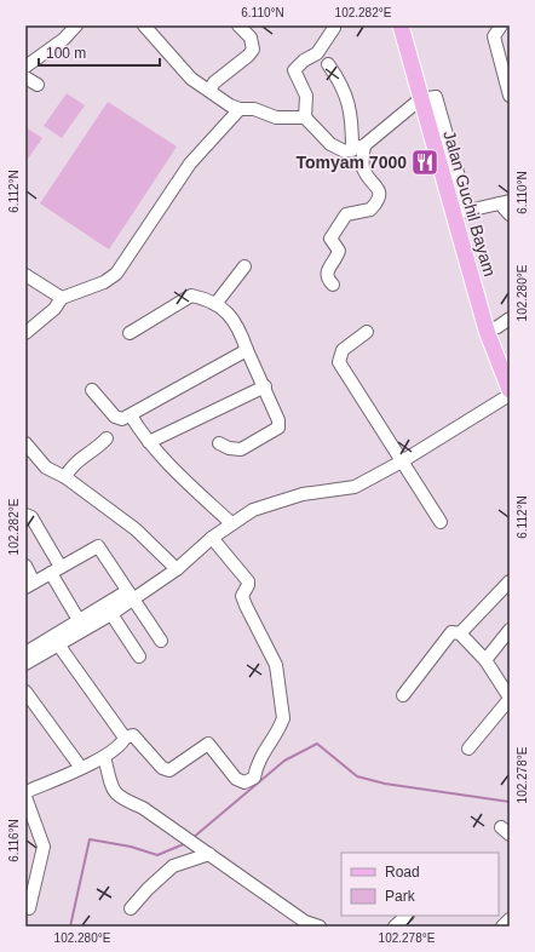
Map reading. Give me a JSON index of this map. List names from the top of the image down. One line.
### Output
{"streets":{"main road":["Jalan Guchil Bayam"]},"places":{"restaurant":["Tomyam 7000"]},"legend":["Road","Park"],"scale_bar":"100 m","coordinates":["6.110°N","102.282°E","6.112°N","102.280°E","102.278°E","6.116°N"]}
